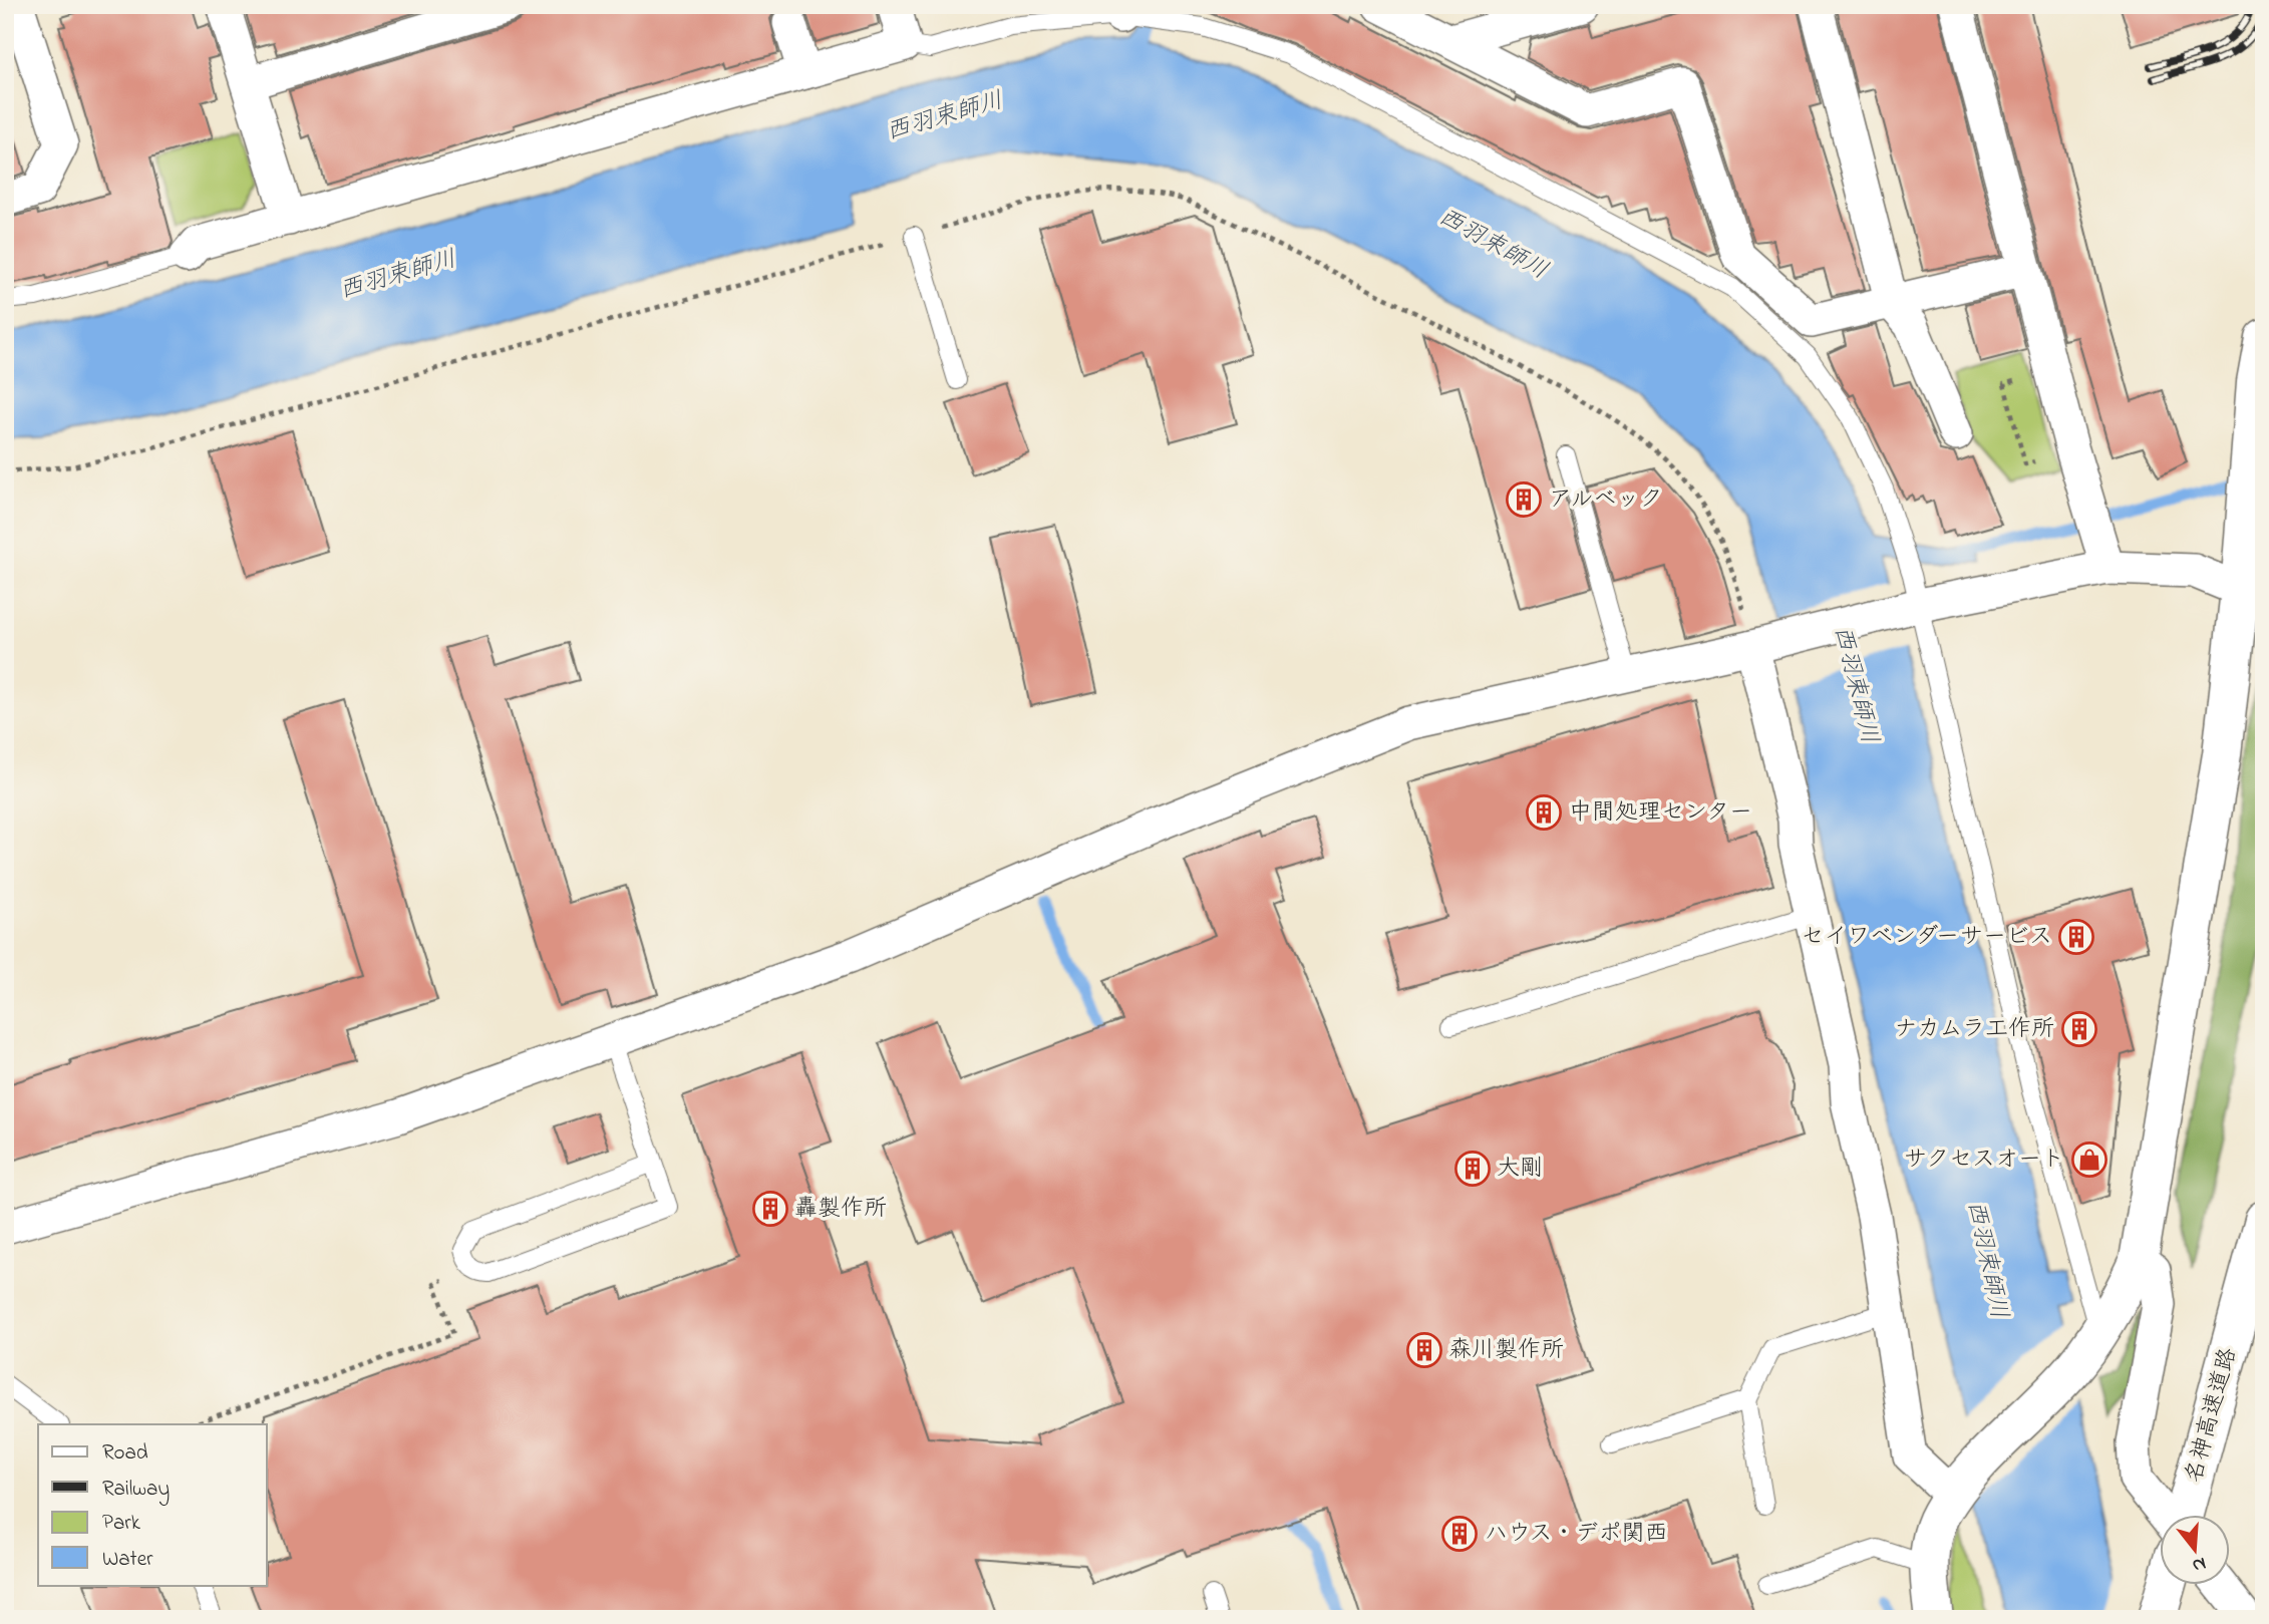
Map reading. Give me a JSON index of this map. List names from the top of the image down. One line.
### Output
{"streets":{"main road":["名神高速道路"]},"water":["西羽束師川"],"places":{"building":["アルベック","中間処理センター","セイワベンダーサービス","ナカムラ工作所","大剛","轟製作所","森川製作所","ハウス・デポ関西"],"shop":["サクセスオート"]},"legend":["Road","Railway","Park","Water"],"north":"bottom"}
